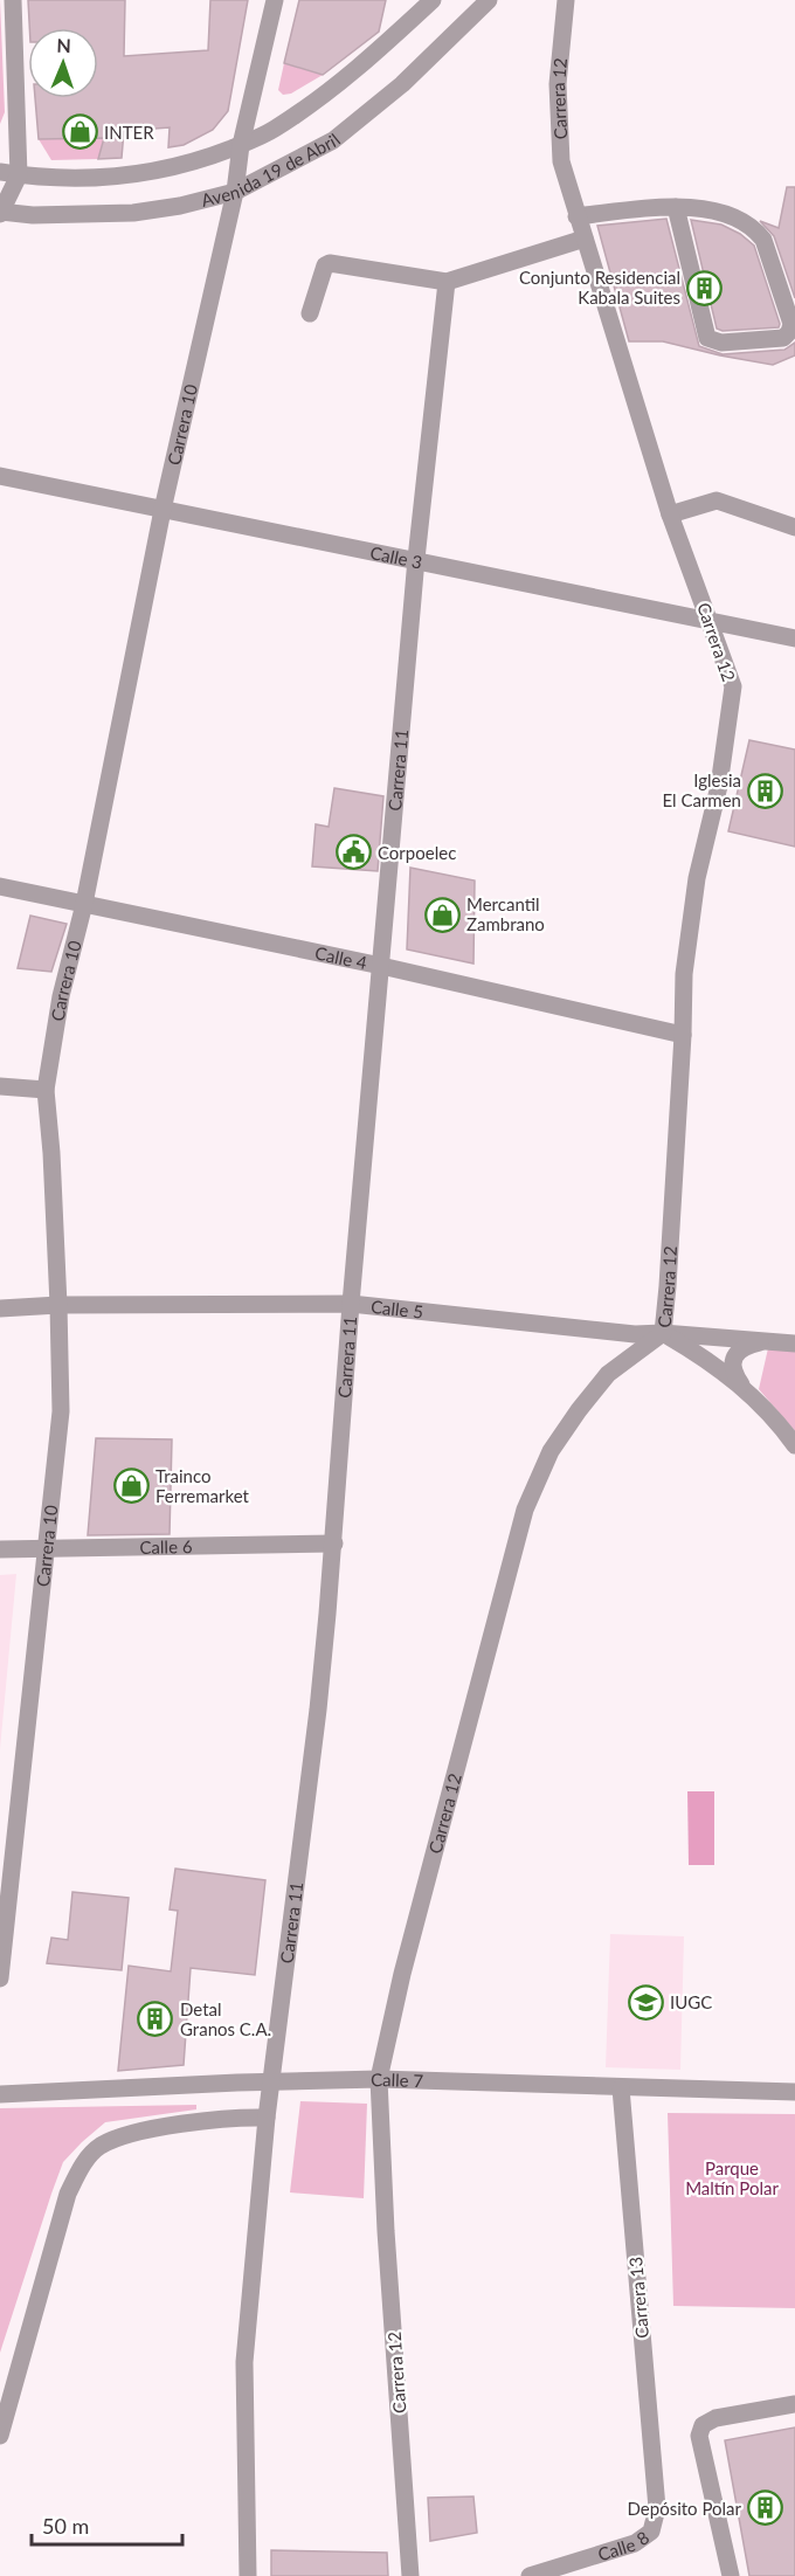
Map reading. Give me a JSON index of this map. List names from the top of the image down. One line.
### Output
{"streets":{"street":["Carrera 12","Avenida 19 de Abril","Carrera 10","Calle 3","Carrera 11","Calle 4","Calle 5","Calle 6","Calle 7","Carrera 13","Calle 8"]},"crossings":[["Carrera 12","Calle 3"],["Carrera 12","Calle 4"],["Carrera 12","Calle 5"],["Carrera 12","Calle 7"],["Avenida 19 de Abril","Carrera 10"],["Carrera 10","Calle 3"],["Carrera 10","Calle 4"],["Carrera 10","Calle 5"],["Carrera 10","Calle 6"],["Calle 3","Carrera 11"],["Carrera 11","Calle 4"],["Carrera 11","Calle 5"],["Carrera 11","Calle 6"],["Carrera 11","Calle 7"],["Calle 7","Carrera 13"],["Carrera 13","Calle 8"]],"parks":["Parque Maltín Polar"],"places":{"shop":["INTER","Mercantil Zambrano","Trainco Ferremarket"],"building":["Conjunto Residencial Kabala Suites","Iglesia El Carmen","Detal Granos C.A.","Depósito Polar"],"public building":["Corpoelec"],"school or university":["IUGC"]},"scale_bar":"50 m","north":"top"}
